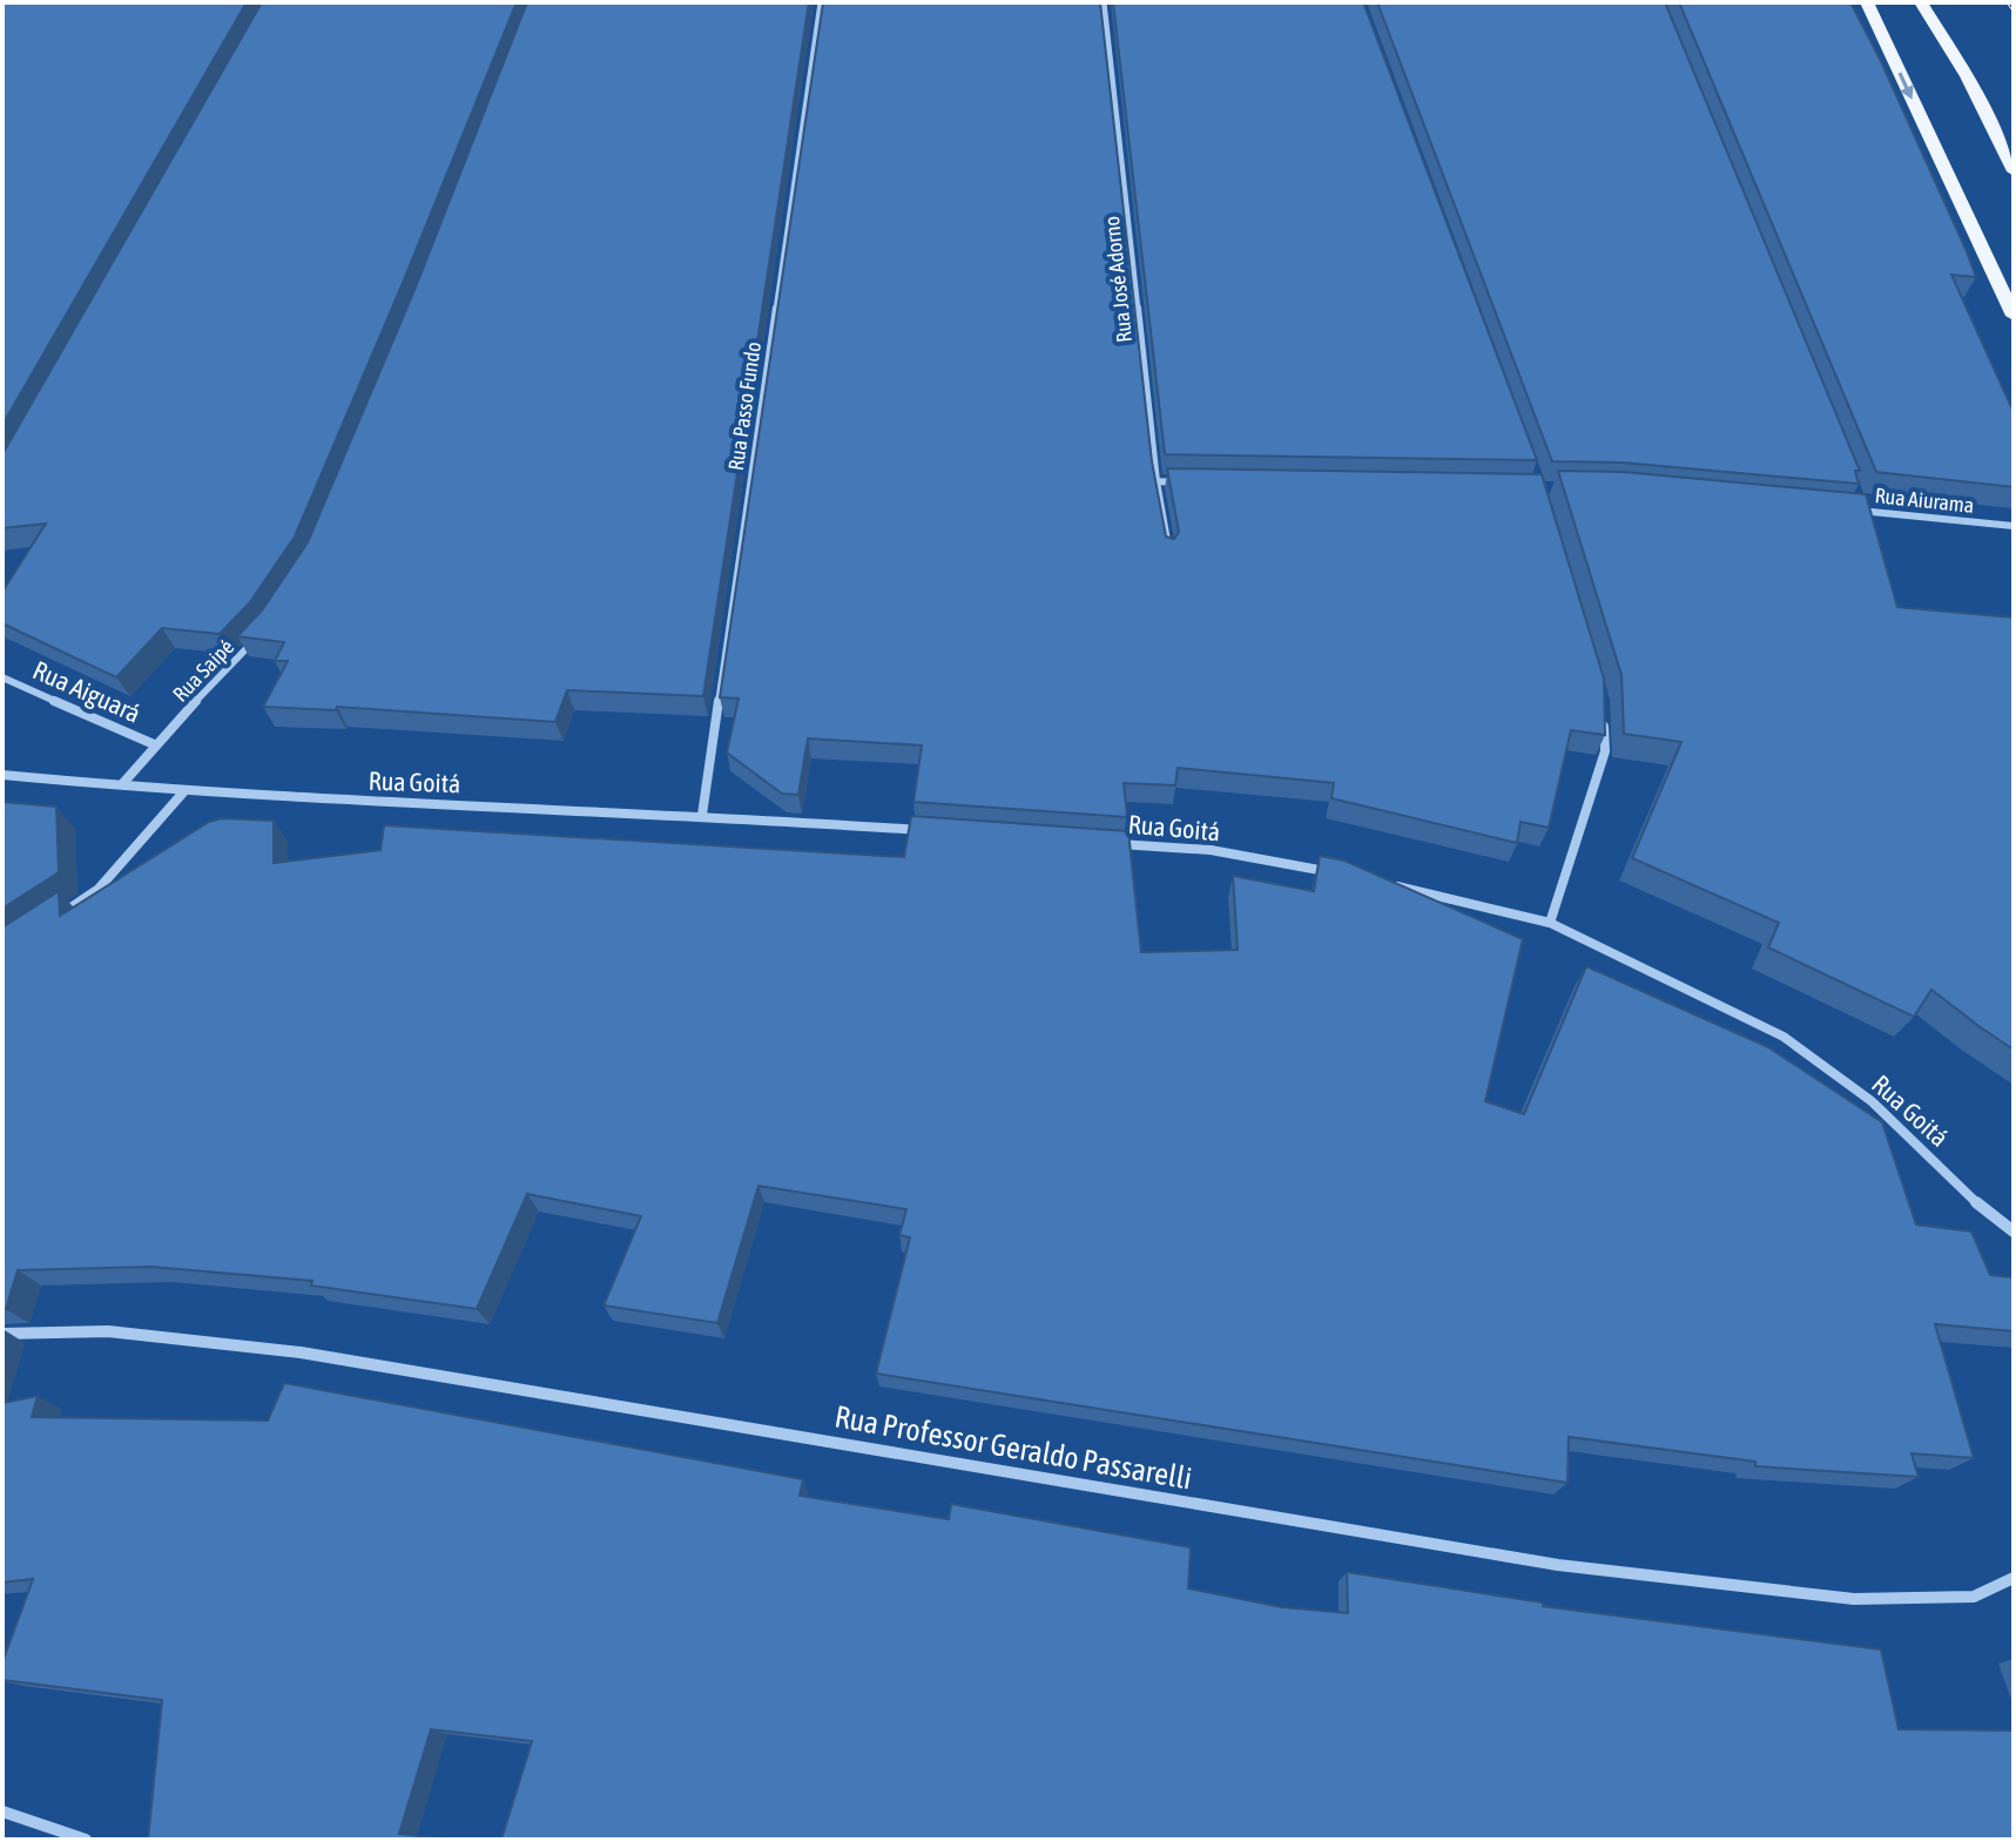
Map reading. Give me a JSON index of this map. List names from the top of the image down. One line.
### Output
{"streets":{"street":["Rua José Adorno","Rua Passo Fundo","Rua Aiurama","Rua Saipé","Rua Aiguará","Rua Goitá","Rua Professor Geraldo Passarelli"]},"crossings":[["Rua Passo Fundo","Rua Goitá"],["Rua Saipé","Rua Aiguará"],["Rua Saipé","Rua Goitá"]]}
